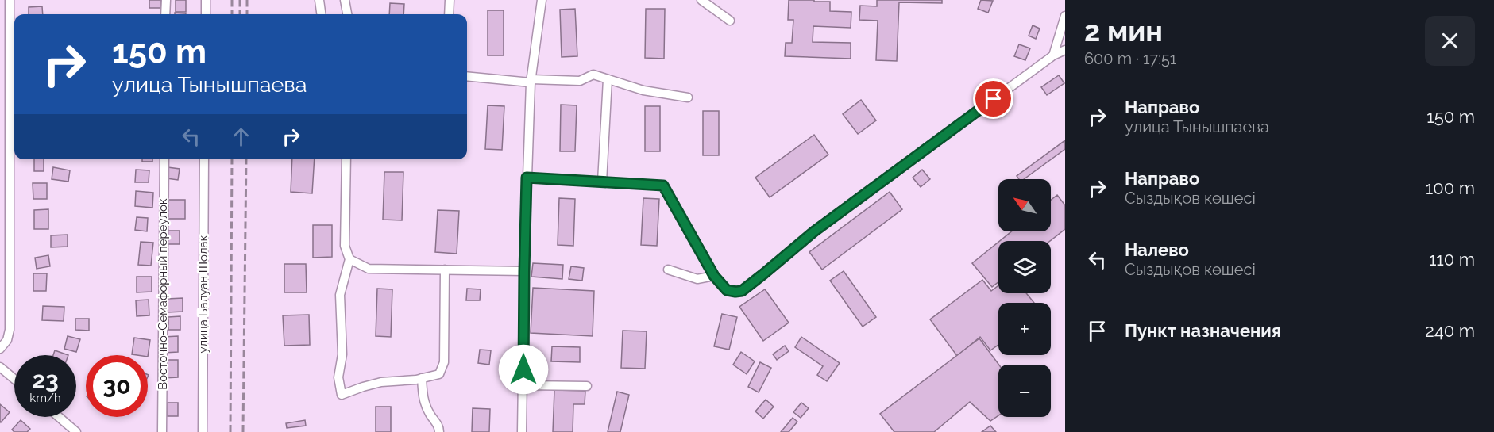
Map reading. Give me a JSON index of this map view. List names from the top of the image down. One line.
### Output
{"streets":{"street":["Восточно-Семафорный переулок","улица Балуан Шолак"]},"north":"top left","page":{"heading":["2 мин","600 m · 17:51"],"turn":["150 m","улица Тынышпаева"],"list":[{"name":"Направо","note":"улица Тынышпаева","value":"150 m"},{"name":"Направо","note":"Сыздықов көшесі","value":"100 m"},{"name":"Налево","note":"Сыздықов көшесі","value":"110 m"},{"name":"Пункт назначения","value":"240 m"}],"map_buttons":["+","−"],"speed":"23 km/h","limit":"30"}}
